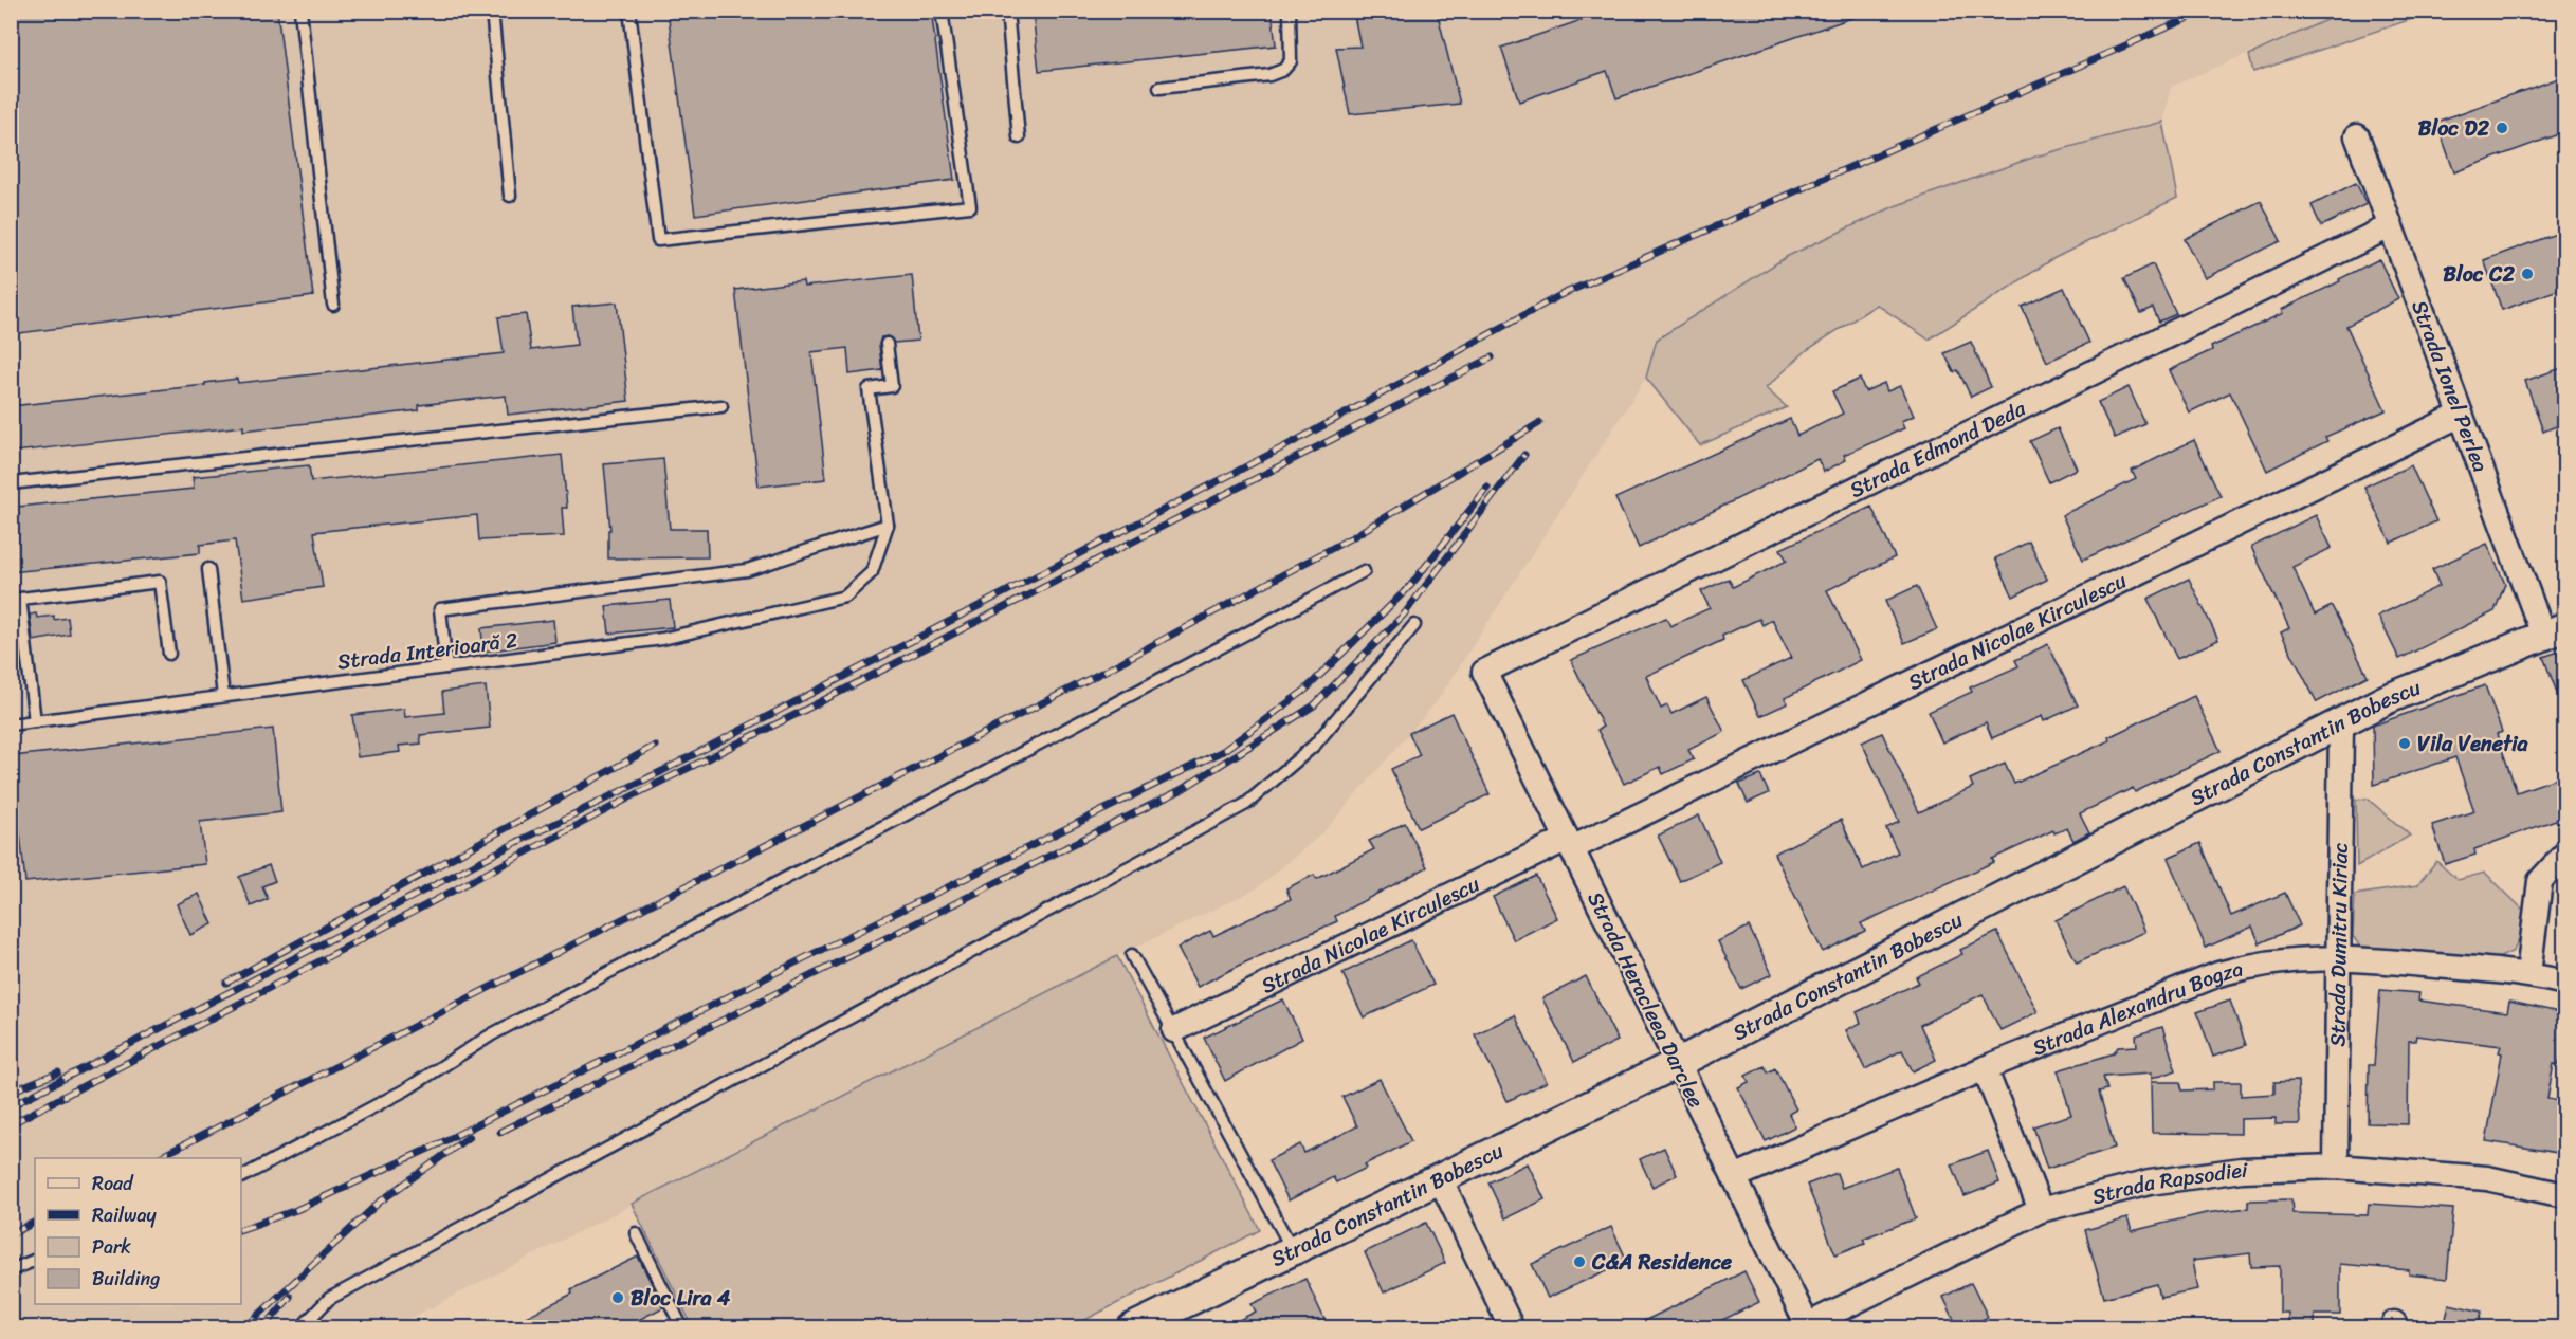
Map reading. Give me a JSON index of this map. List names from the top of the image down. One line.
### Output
{"streets":{"street":["Strada Ionel Perlea","Strada Edmond Deda","Strada Nicolae Kirculescu","Strada Constantin Bobescu","Strada Dumitru Kiriac","Strada Heracleea Darclee","Strada Alexandru Bogza","Strada Rapsodiei"],"lane":["Strada Interioară 2"]},"crossings":[["Strada Ionel Perlea","Strada Edmond Deda"],["Strada Ionel Perlea","Strada Nicolae Kirculescu"],["Strada Ionel Perlea","Strada Constantin Bobescu"],["Strada Edmond Deda","Strada Heracleea Darclee"],["Strada Nicolae Kirculescu","Strada Heracleea Darclee"],["Strada Constantin Bobescu","Strada Dumitru Kiriac"],["Strada Constantin Bobescu","Strada Heracleea Darclee"],["Strada Dumitru Kiriac","Strada Alexandru Bogza"],["Strada Dumitru Kiriac","Strada Rapsodiei"],["Strada Heracleea Darclee","Strada Alexandru Bogza"],["Strada Heracleea Darclee","Strada Rapsodiei"]],"places":["Bloc D2","Bloc C2","Vila Venetia","C&A Residence","Bloc Lira 4"],"legend":["Road","Railway","Park","Building"]}
